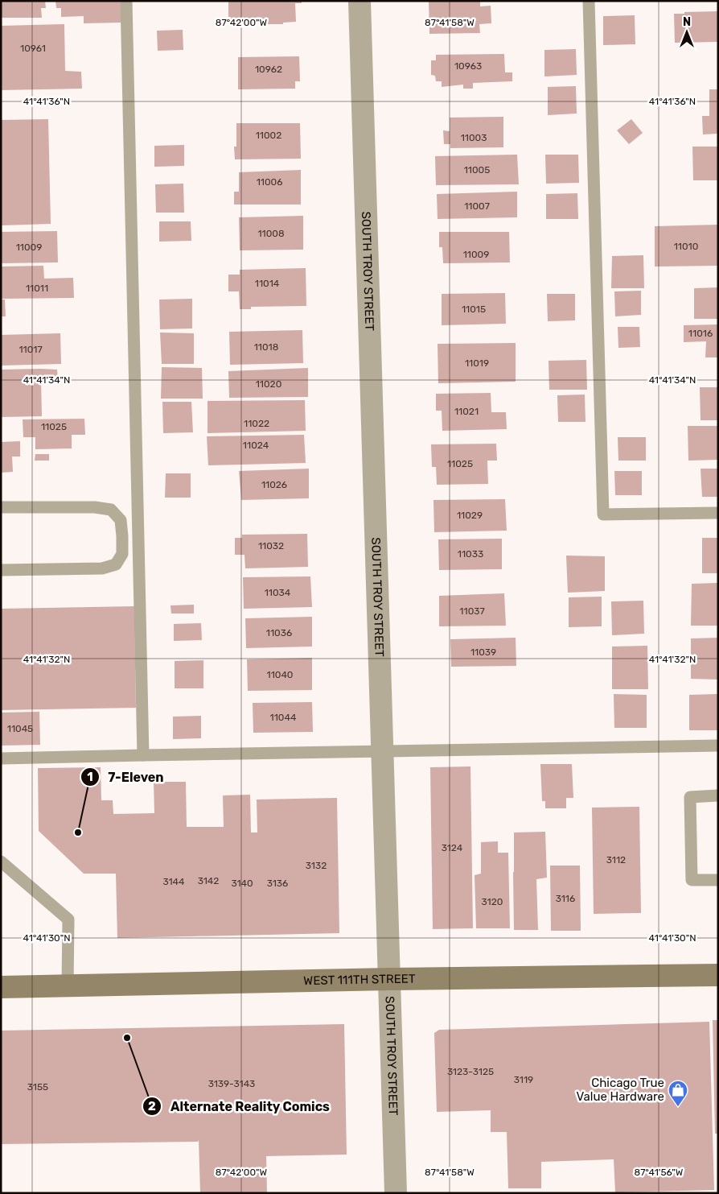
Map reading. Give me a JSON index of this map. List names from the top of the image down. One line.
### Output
{"streets":{"main road":["WEST 111TH STREET"],"street":["SOUTH TROY STREET"]},"crossings":[["SOUTH TROY STREET","WEST 111TH STREET"]],"places":{"other":["7-Eleven","Alternate Reality Comics"],"shop":["Chicago True Value Hardware"]},"house_numbers":["10961","10963","10962","11002","11003","11005","11006","11007","11008","11010","11009","11009","11014","11011","11015","11016","11018","11017","11019","11020","11021","11022","11025","11024","11025","11026","11029","11032","11033","11034","11037","11036","11039","11040","11044","11045","3124","3112","3132","3142","3144","3140","3136","3116","3120","3123-3125","3119","3139-3143","3155"],"north":"top","coordinates":["87°42'00\"W","87°41'58\"W","41°41'36\"N","41°41'34\"N","41°41'32\"N","41°41'30\"N","87°41'56\"W"]}
